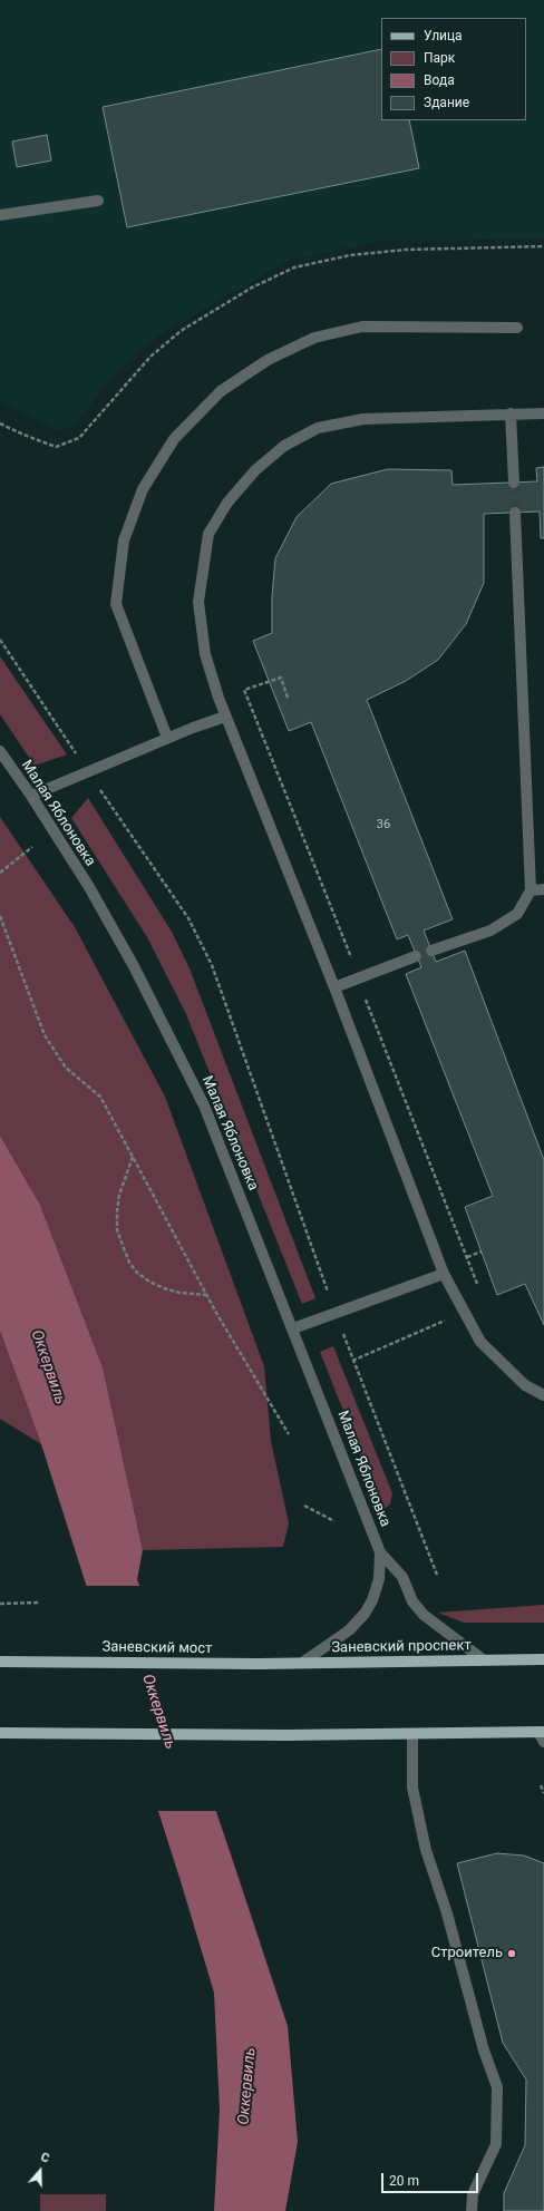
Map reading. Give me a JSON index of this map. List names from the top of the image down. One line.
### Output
{"streets":{"main road":["Заневский проспект","Заневский мост"],"street":["Малая Яблоновка"]},"crossings":[["Малая Яблоновка","Заневский проспект"],["Заневский проспект","Заневский мост"]],"water":["Оккервиль"],"places":["Строитель"],"house_numbers":["36"],"legend":["Улица","Парк","Вода","Здание"],"scale_bar":"20 m","north":"top"}
